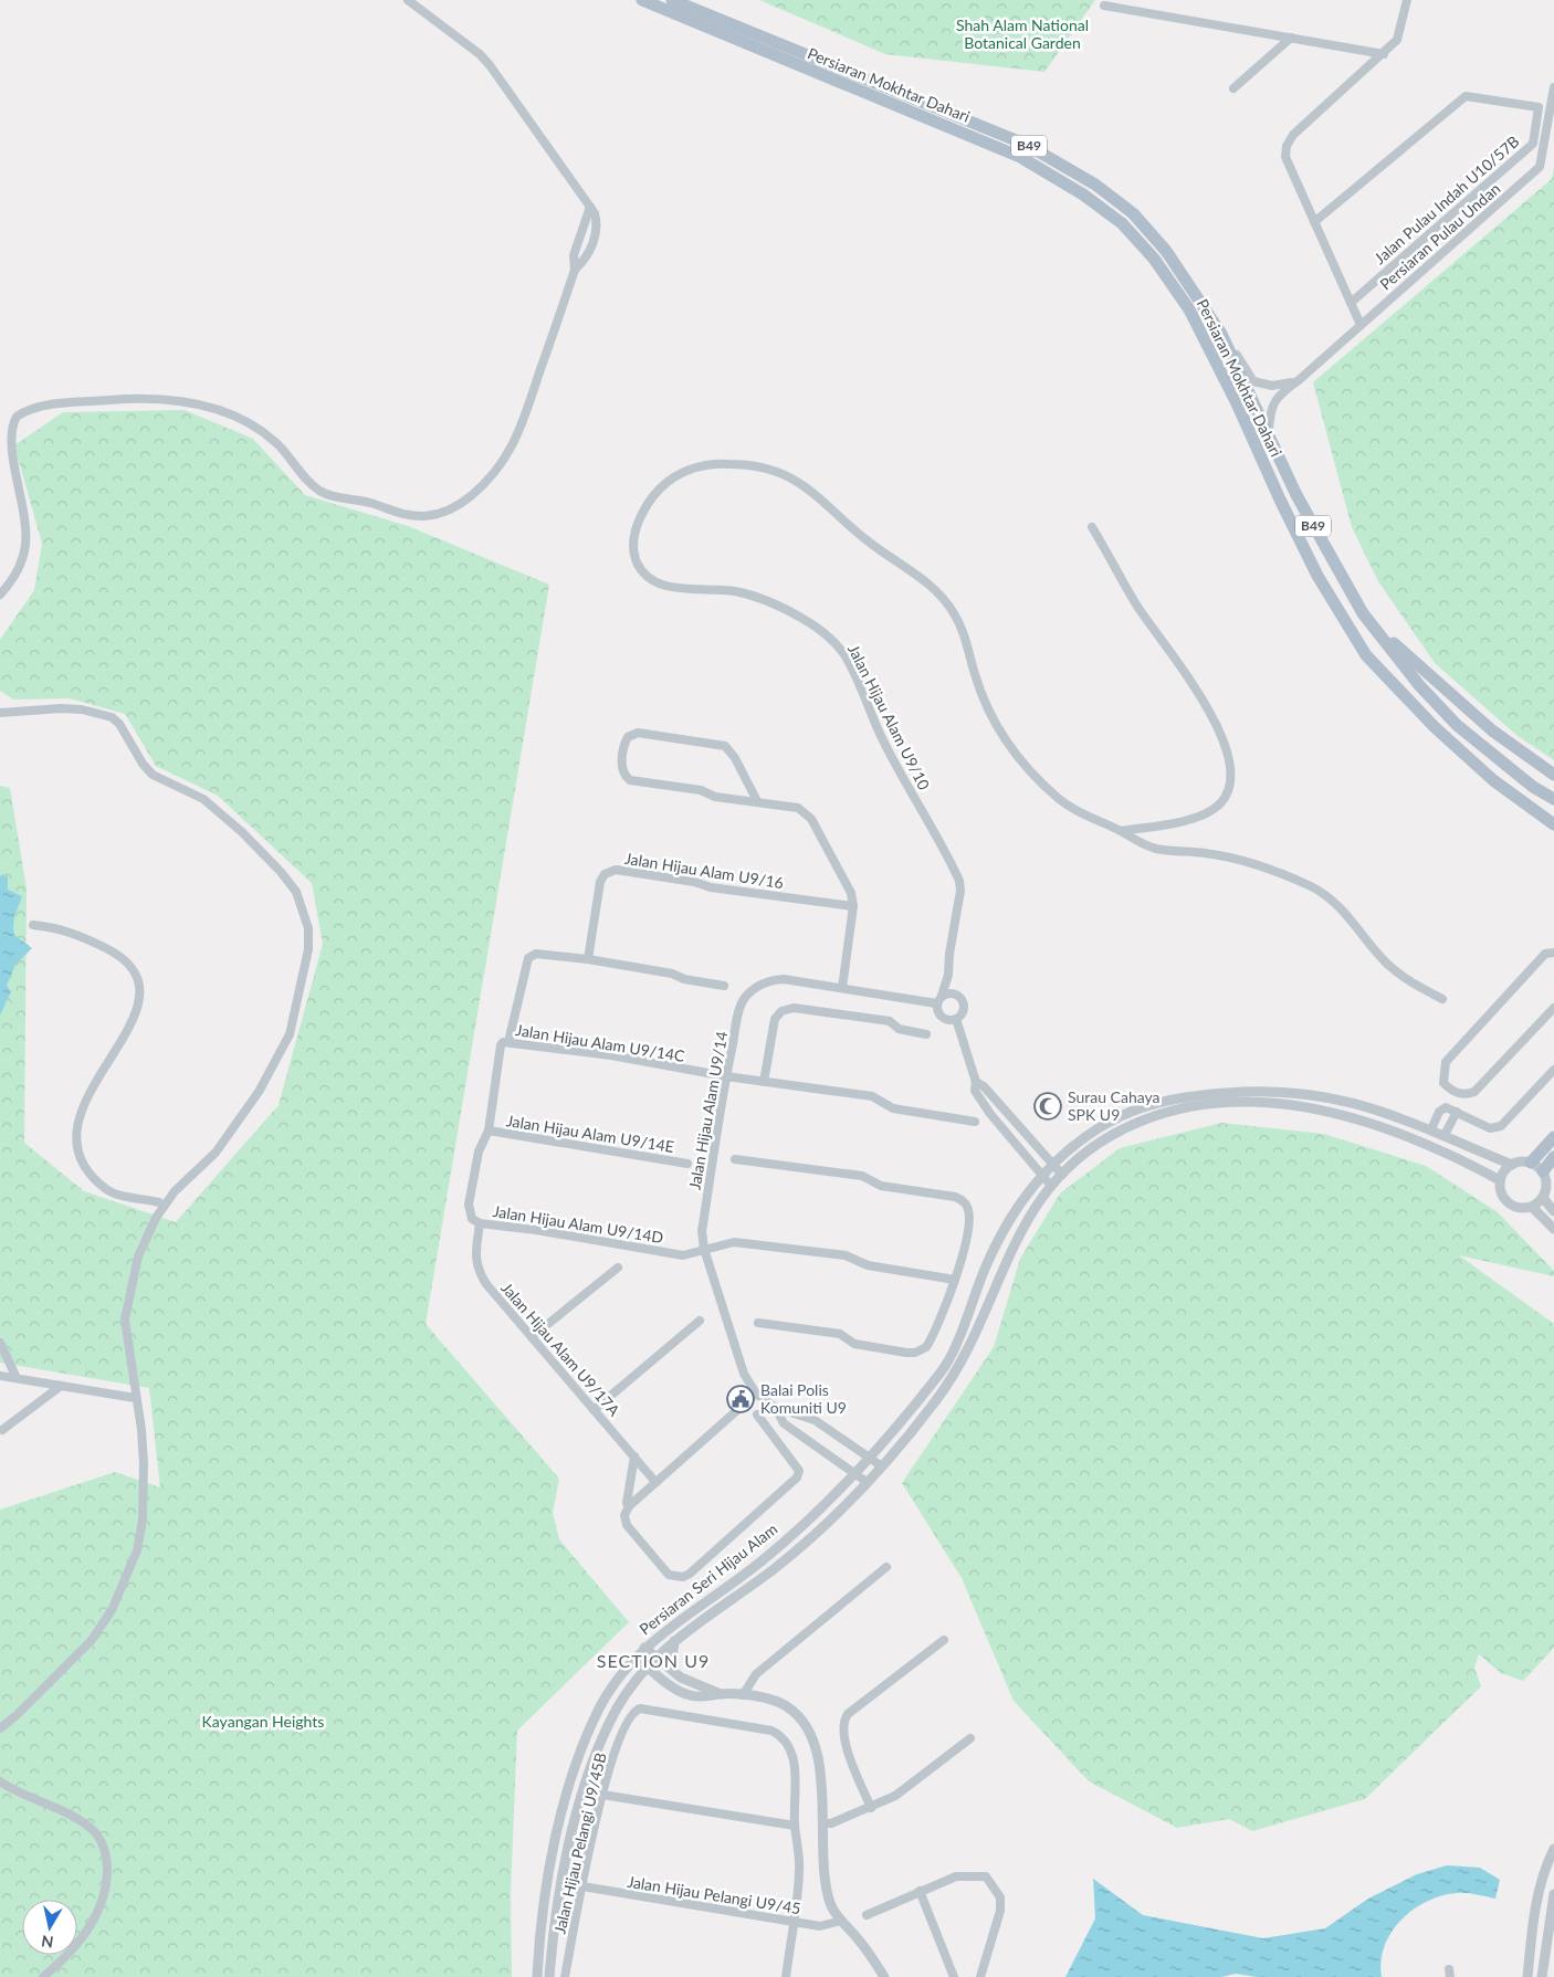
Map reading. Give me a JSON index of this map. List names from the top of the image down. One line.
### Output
{"streets":{"main road":["Persiaran Mokhtar Dahari","B49"],"street":["Jalan Pulau Indah U10/57B","Persiaran Pulau Undan","Jalan Hijau Alam U9/10","Jalan Hijau Alam U9/16","Jalan Hijau Alam U9/14C","Jalan Hijau Alam U9/14","Jalan Hijau Alam U9/14E","Jalan Hijau Alam U9/14D","Jalan Hijau Alam U9/17A","Persiaran Seri Hijau Alam","Jalan Hijau Pelangi U9/45B","Jalan Hijau Pelangi U9/45"]},"crossings":[["Persiaran Mokhtar Dahari","Persiaran Pulau Undan"],["Jalan Hijau Alam U9/10","Jalan Hijau Alam U9/14"],["Jalan Hijau Alam U9/16","Jalan Hijau Alam U9/14D"],["Jalan Hijau Alam U9/14C","Jalan Hijau Alam U9/14"],["Jalan Hijau Alam U9/14C","Jalan Hijau Alam U9/14D"],["Jalan Hijau Alam U9/14","Jalan Hijau Alam U9/14D"],["Jalan Hijau Alam U9/14E","Jalan Hijau Alam U9/14D"],["Jalan Hijau Alam U9/14D","Jalan Hijau Alam U9/17A"],["Jalan Hijau Pelangi U9/45B","Jalan Hijau Pelangi U9/45"]],"districts":["SECTION U9"],"parks":["Shah Alam National Botanical Garden","Kayangan Heights"],"places":{"mosque":["Surau Cahaya SPK U9"],"public building":["Balai Polis Komuniti U9"]},"north":"bottom"}
